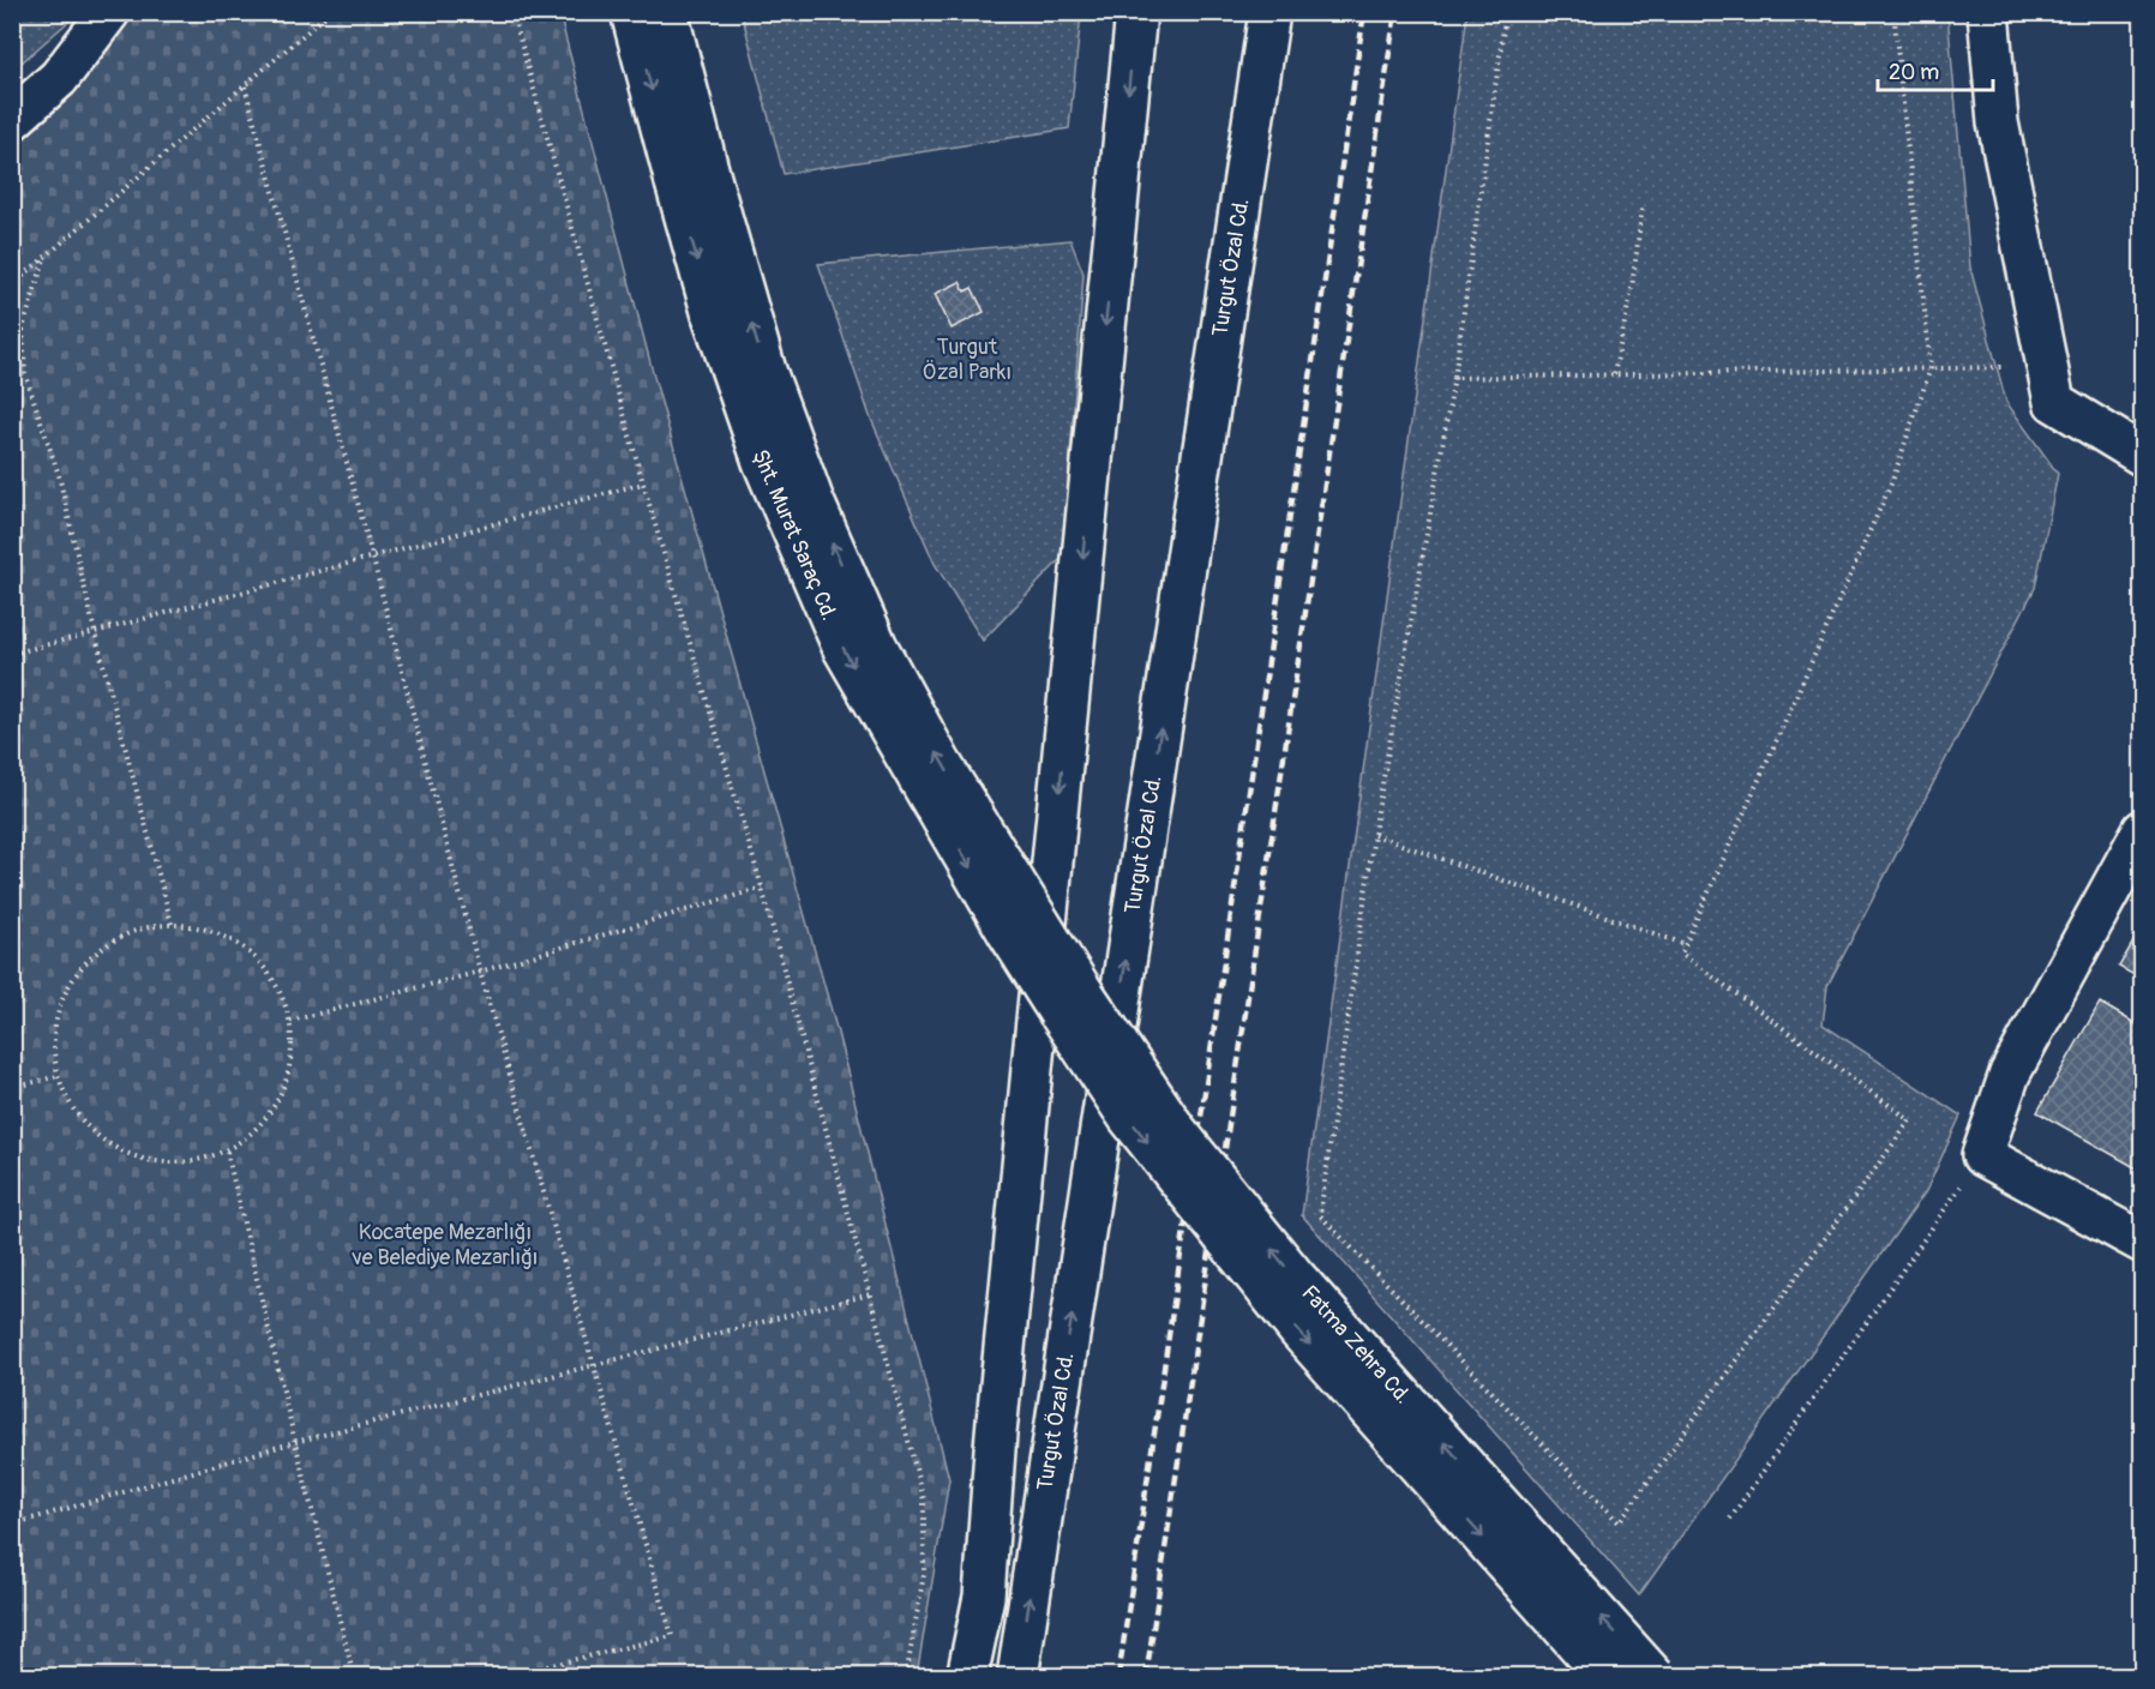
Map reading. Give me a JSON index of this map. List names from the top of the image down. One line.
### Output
{"streets":{"main road":["Turgut Özal Cd.","Şht. Murat Saraç Cd.","Fatma Zehra Cd."]},"crossings":[["Şht. Murat Saraç Cd.","Fatma Zehra Cd."]],"parks":["Turgut Özal Parkı","Kocatepe Mezarlığı ve Belediye Mezarlığı"],"scale_bar":"20 m"}
